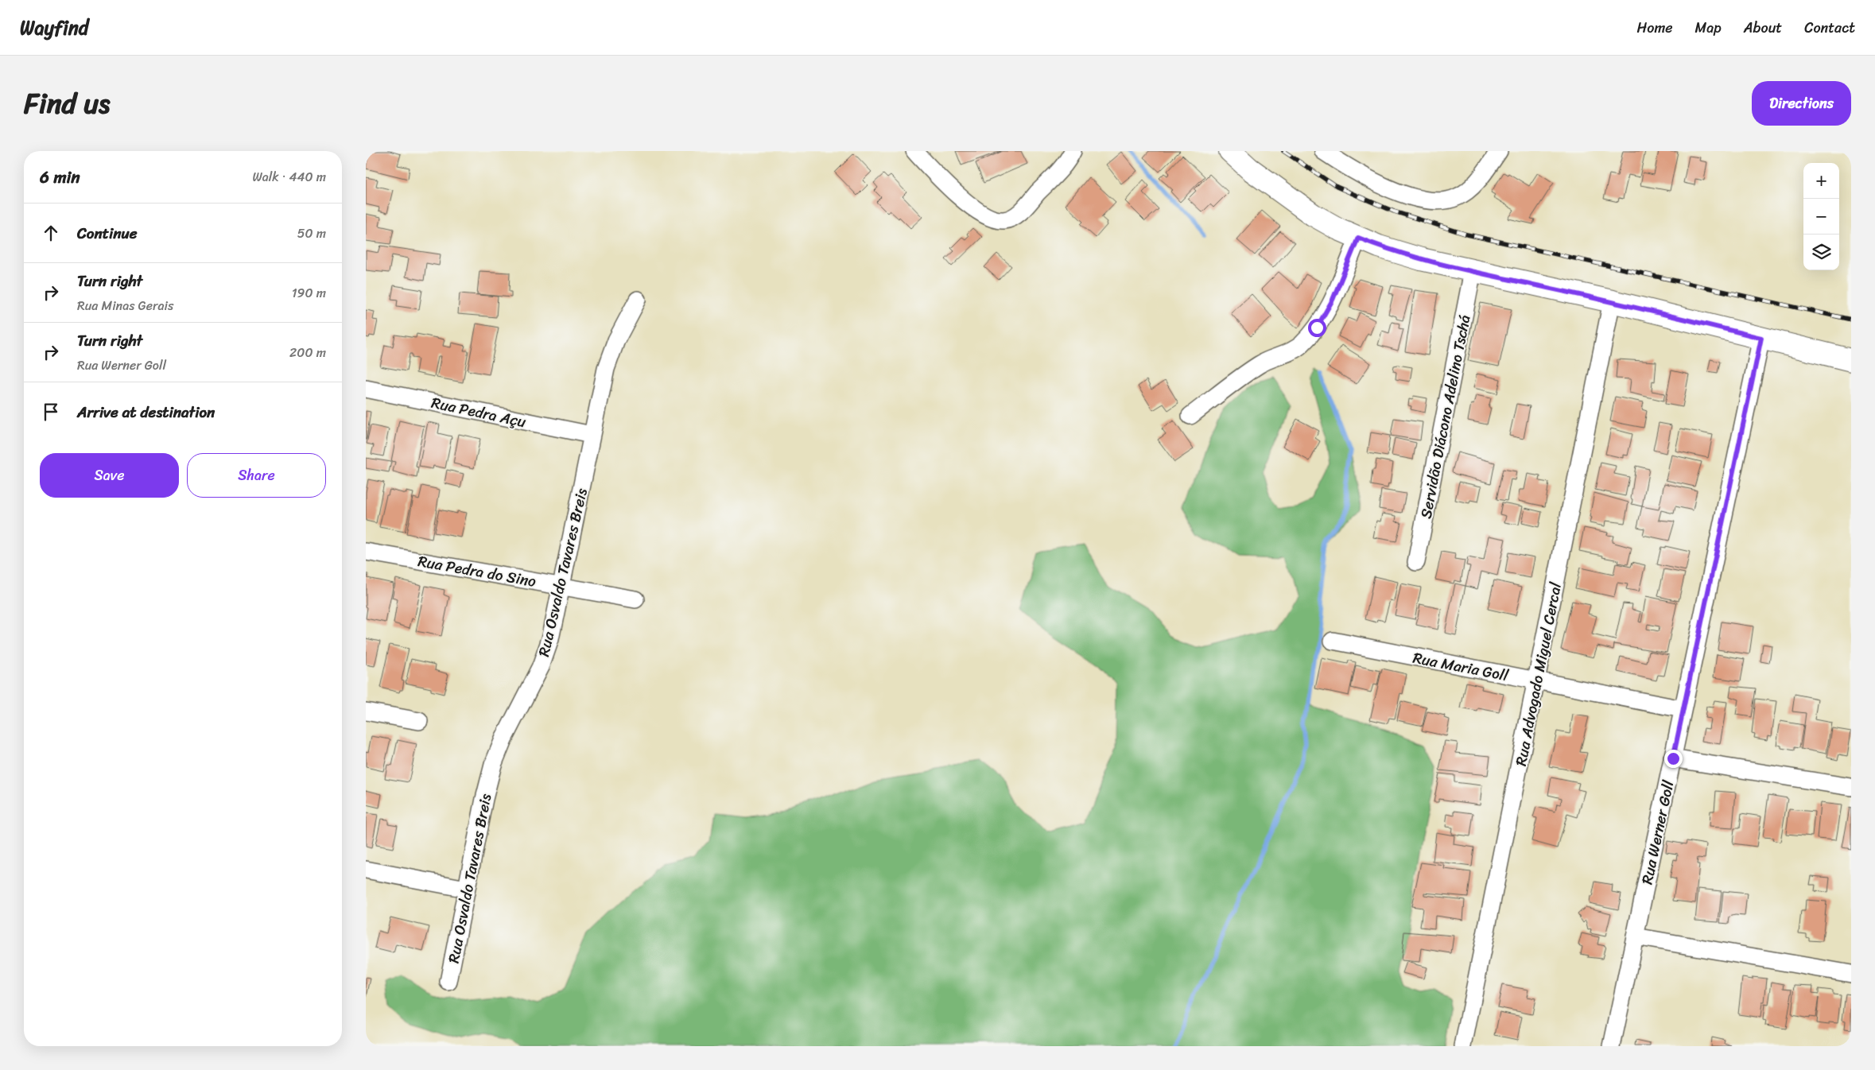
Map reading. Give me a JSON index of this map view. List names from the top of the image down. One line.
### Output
{"streets":{"street":["Rua Pedra Açu","Servidão Diácono Adelino Tschá","Rua Pedra do Sino","Rua Osvaldo Tavares Breis","Rua Maria Goll","Rua Advogado Miguel Cercal","Rua Werner Goll"]},"crossings":[["Rua Pedra Açu","Rua Osvaldo Tavares Breis"],["Rua Pedra do Sino","Rua Osvaldo Tavares Breis"],["Rua Maria Goll","Rua Advogado Miguel Cercal"],["Rua Maria Goll","Rua Werner Goll"]],"page":{"header":"Wayfind","nav":["Home","Map","About","Contact"],"title":"Find us","buttons":["Directions",["Save","Share"]],"heading":["6 min","Walk · 440 m"],"map_buttons":["+","−"],"list":[["Continue","50 m"],["Turn right","Rua Minas Gerais","190 m"],["Turn right","Rua Werner Goll","200 m"],"Arrive at destination"]}}
